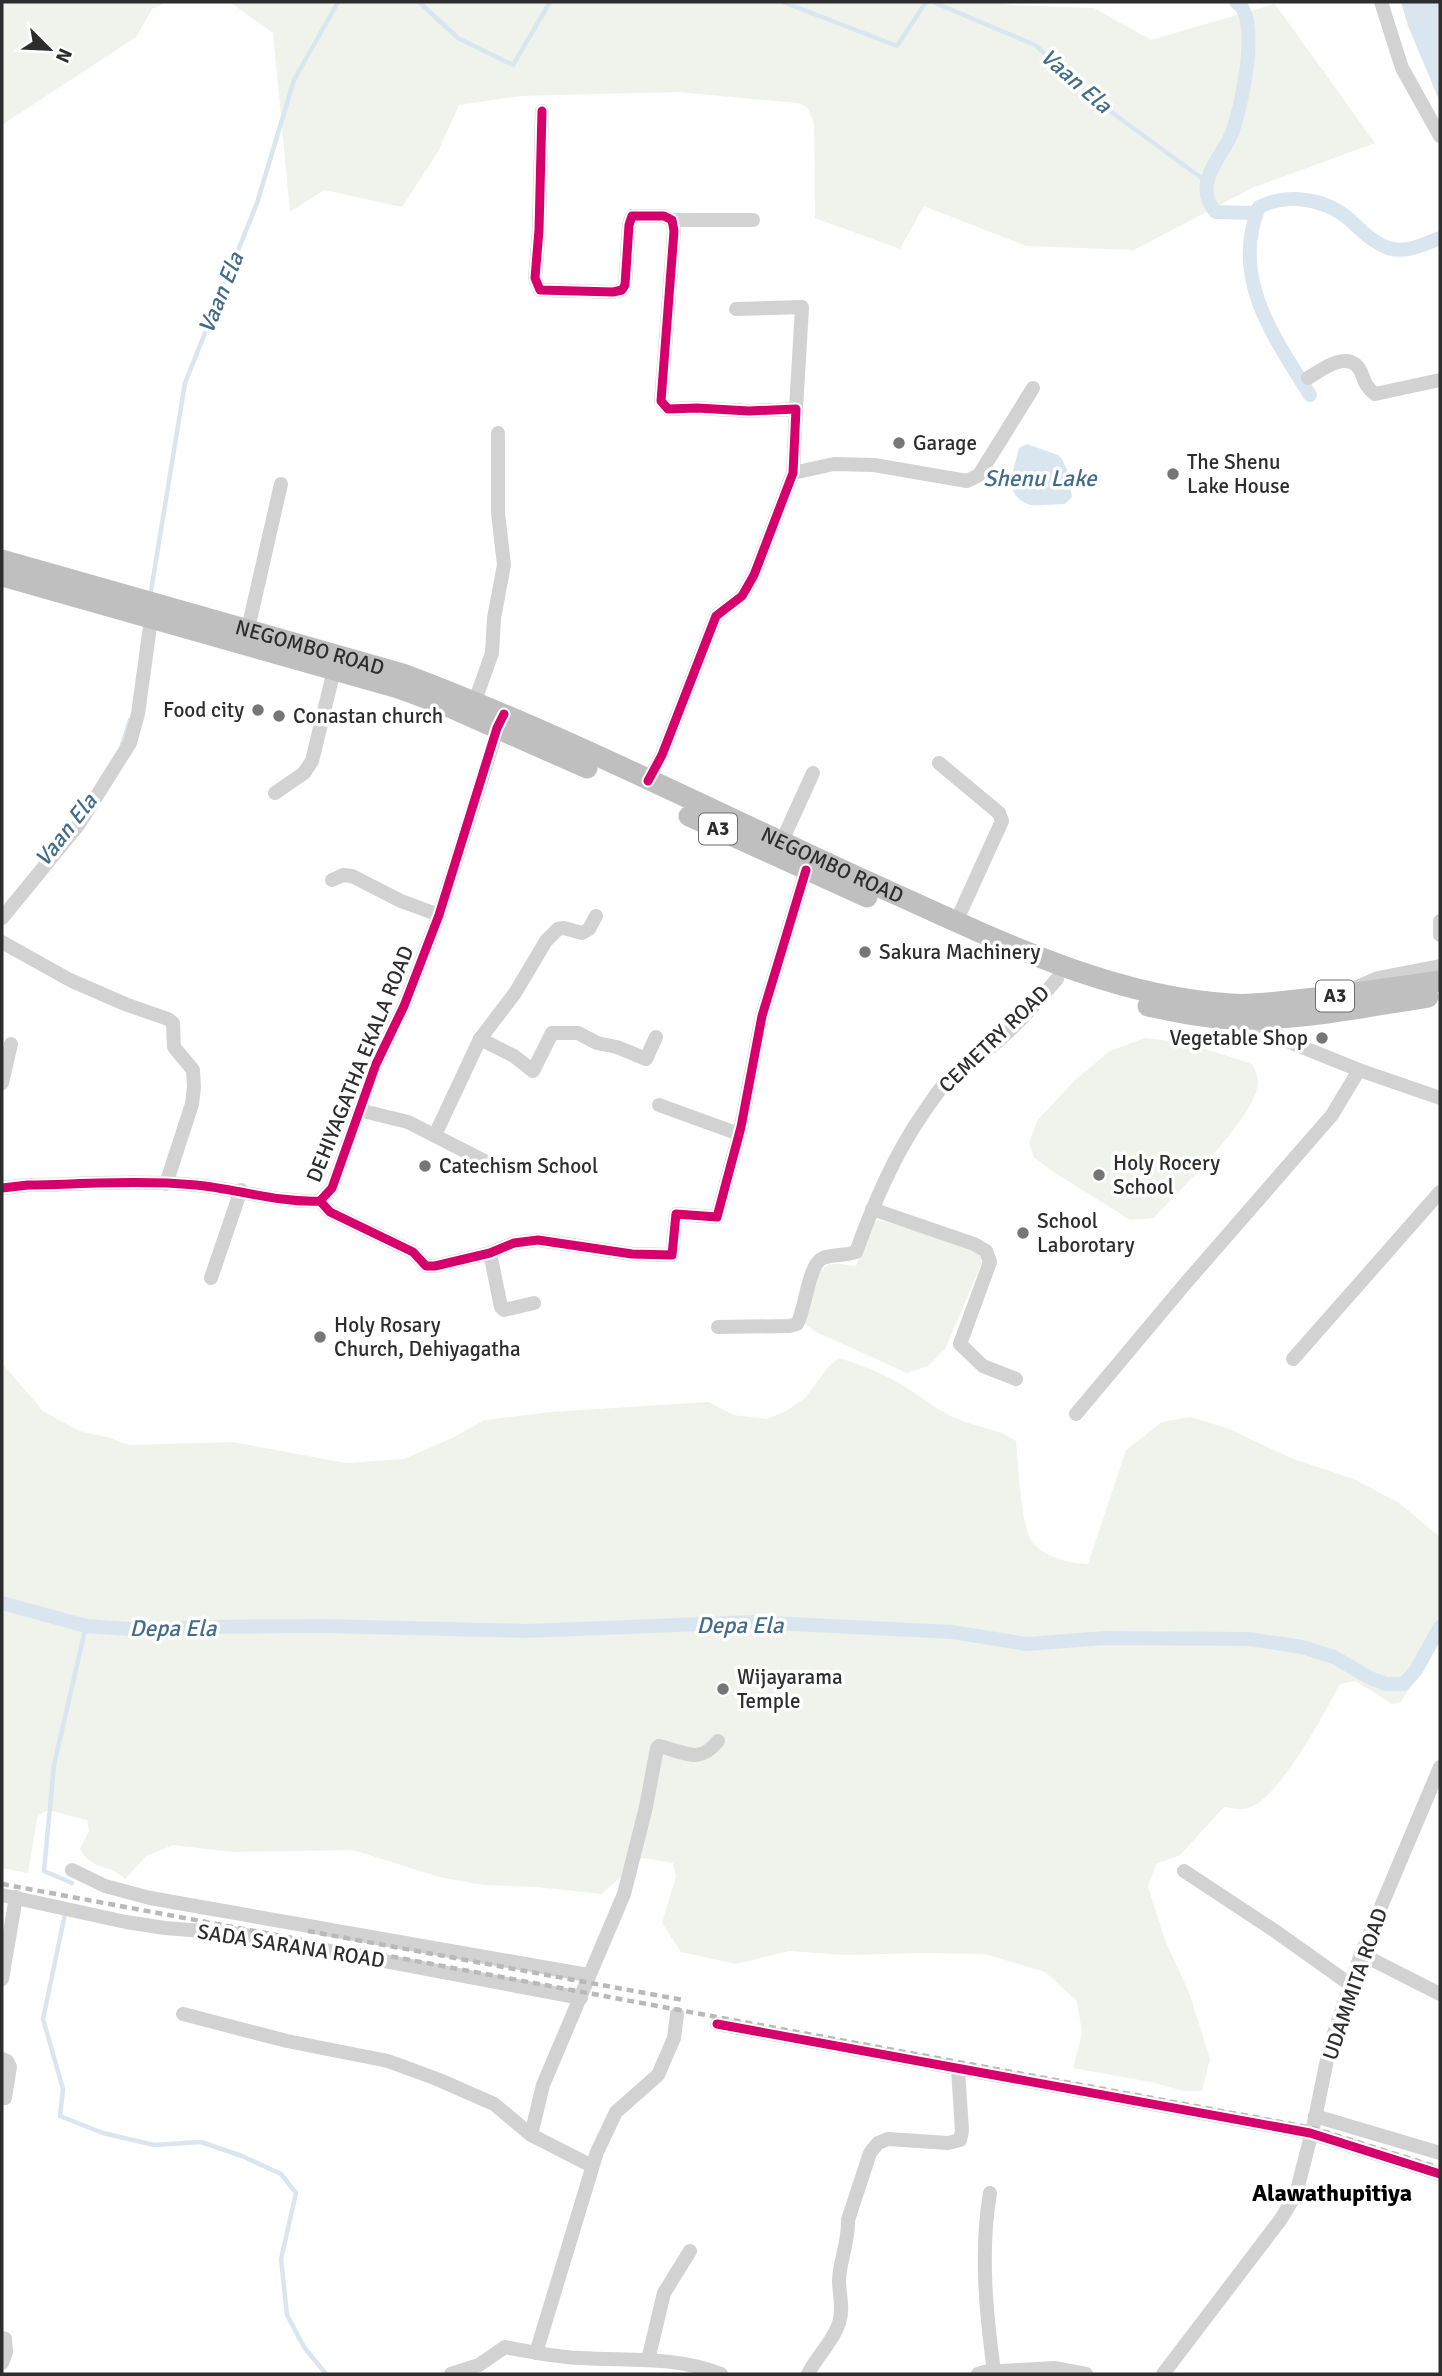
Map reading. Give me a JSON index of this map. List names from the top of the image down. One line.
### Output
{"streets":{"highway":["NEGOMBO ROAD","A3"],"street":["CEMETRY ROAD","DEHIYAGATHA EKALA ROAD","SADA SARANA ROAD","UDAMMITA ROAD"]},"crossings":[["NEGOMBO ROAD","CEMETRY ROAD"],["NEGOMBO ROAD","DEHIYAGATHA EKALA ROAD"]],"districts":["Alawathupitiya"],"water":["Vaan Ela","Shenu Lake","Depa Ela"],"places":["Garage","The Shenu Lake House","Food city","Conastan church","Sakura Machinery","Vegetable Shop","Catechism School","Holy Rocery School","School Laborotary","Holy Rosary Church, Dehiyagatha","Wijayarama Temple"],"north":"bottom right"}
